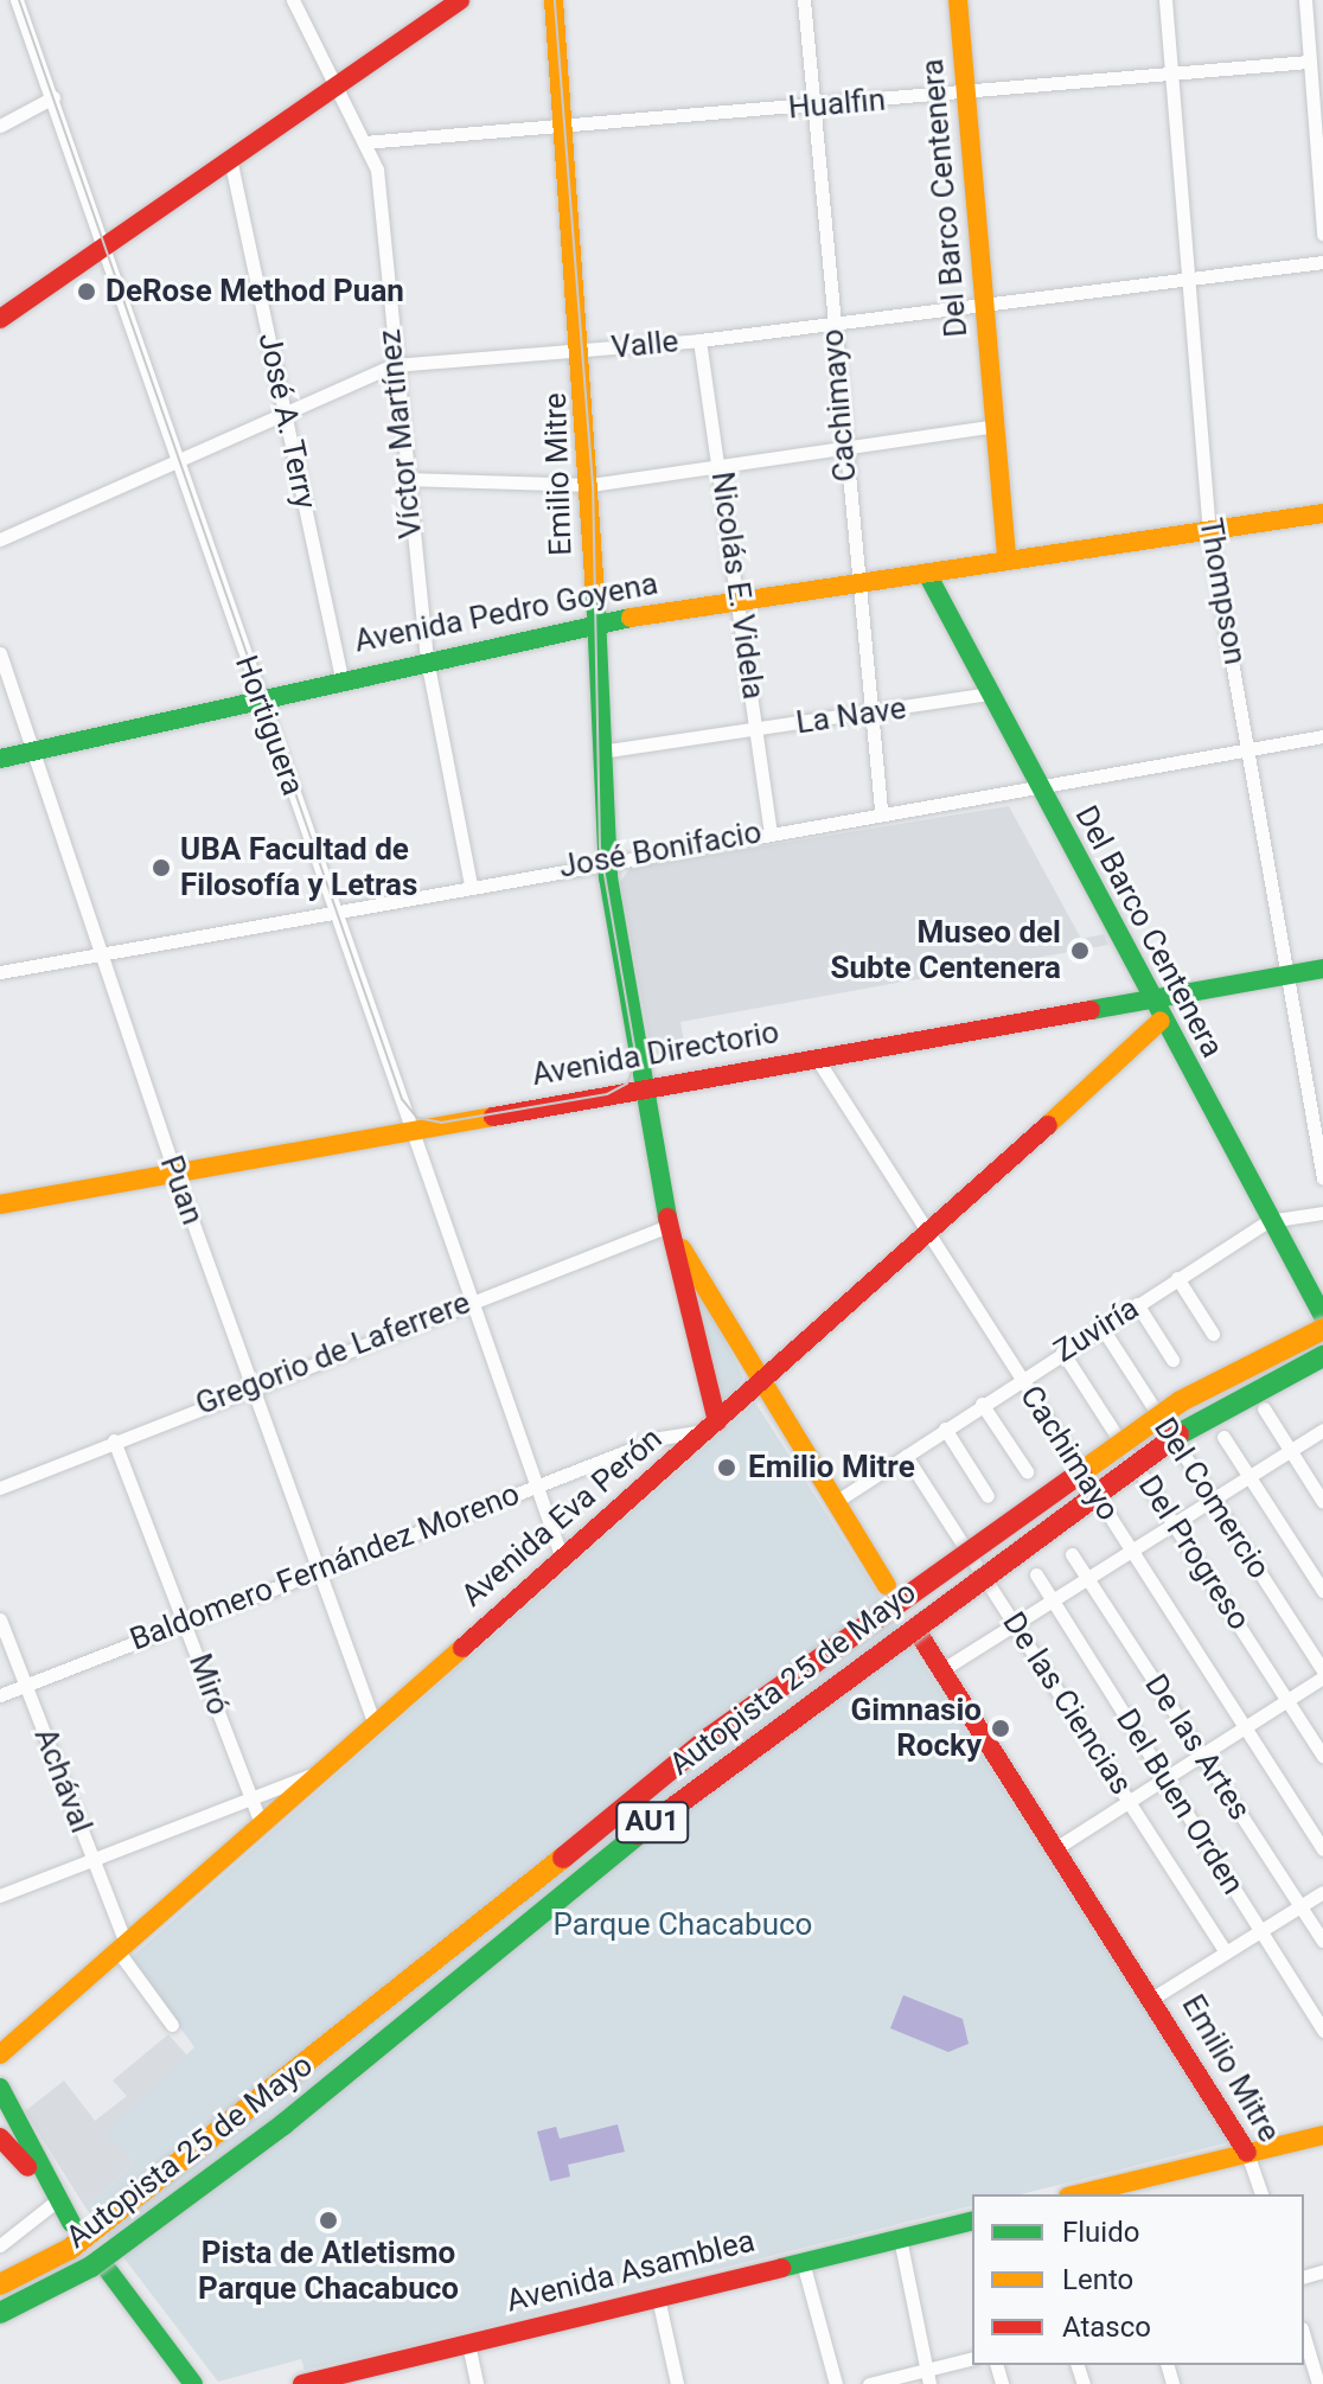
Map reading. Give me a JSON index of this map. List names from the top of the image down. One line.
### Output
{"streets":{"main road":["Del Barco Centenera","Emilio Mitre","Avenida Pedro Goyena","Avenida Directorio","Avenida Eva Perón","Autopista 25 de Mayo","AU1","Avenida Asamblea"],"street":["Hualfin","Valle","Cachimayo","José A. Terry","Víctor Martínez","Nicolás E. Videla","Thompson","La Nave","Hortiguera","José Bonifacio","Puan","Zuviría","Gregorio de Laferrere","Del Comercio","Del Progreso","Baldomero Fernández Moreno","Miró","De las Ciencias","De las Artes","Achával","Del Buen Orden"]},"crossings":[["Hualfin","Del Barco Centenera"],["Hualfin","Cachimayo"],["Hualfin","Víctor Martínez"],["Hualfin","Emilio Mitre"],["Hualfin","Thompson"],["Del Barco Centenera","Valle"],["Del Barco Centenera","Avenida Pedro Goyena"],["Del Barco Centenera","La Nave"],["Del Barco Centenera","José Bonifacio"],["Del Barco Centenera","Avenida Directorio"],["Del Barco Centenera","Zuviría"],["Del Barco Centenera","Avenida Eva Perón"],["Valle","Cachimayo"],["Valle","José A. Terry"],["Valle","Víctor Martínez"],["Valle","Emilio Mitre"],["Valle","Nicolás E. Videla"],["Valle","Thompson"],["Valle","Hortiguera"],["Cachimayo","Avenida Pedro Goyena"],["Cachimayo","La Nave"],["Cachimayo","José Bonifacio"],["Cachimayo","Avenida Directorio"],["Cachimayo","Zuviría"],["Cachimayo","Avenida Eva Perón"],["José A. Terry","Avenida Pedro Goyena"],["Víctor Martínez","Avenida Pedro Goyena"],["Víctor Martínez","José Bonifacio"],["Emilio Mitre","Avenida Pedro Goyena"],["Emilio Mitre","La Nave"],["Emilio Mitre","José Bonifacio"],["Emilio Mitre","Avenida Directorio"],["Emilio Mitre","Zuviría"],["Emilio Mitre","Gregorio de Laferrere"],["Emilio Mitre","Avenida Eva Perón"],["Emilio Mitre","Baldomero Fernández Moreno"],["Nicolás E. Videla","Avenida Pedro Goyena"],["Nicolás E. Videla","La Nave"],["Nicolás E. Videla","José Bonifacio"],["Thompson","Avenida Pedro Goyena"],["Thompson","José Bonifacio"],["Thompson","Avenida Directorio"],["Avenida Pedro Goyena","Hortiguera"],["Avenida Pedro Goyena","Puan"],["Hortiguera","José Bonifacio"],["Hortiguera","Avenida Directorio"],["Hortiguera","Gregorio de Laferrere"],["Hortiguera","Avenida Eva Perón"],["Hortiguera","Baldomero Fernández Moreno"],["José Bonifacio","Puan"],["Avenida Directorio","Puan"],["Puan","Gregorio de Laferrere"],["Puan","Avenida Eva Perón"],["Puan","Baldomero Fernández Moreno"],["Zuviría","Del Comercio"],["Zuviría","Del Progreso"],["Zuviría","De las Ciencias"],["Gregorio de Laferrere","Miró"],["Avenida Eva Perón","Baldomero Fernández Moreno"],["Avenida Eva Perón","Miró"],["Avenida Eva Perón","Achával"],["Baldomero Fernández Moreno","Miró"],["Baldomero Fernández Moreno","Achával"]],"parks":["Parque Chacabuco"],"places":["DeRose Method Puan","UBA Facultad de Filosofía y Letras","Museo del Subte Centenera","Emilio Mitre","Gimnasio Rocky","Pista de Atletismo Parque Chacabuco"],"legend":["Fluido","Lento","Atasco"]}
